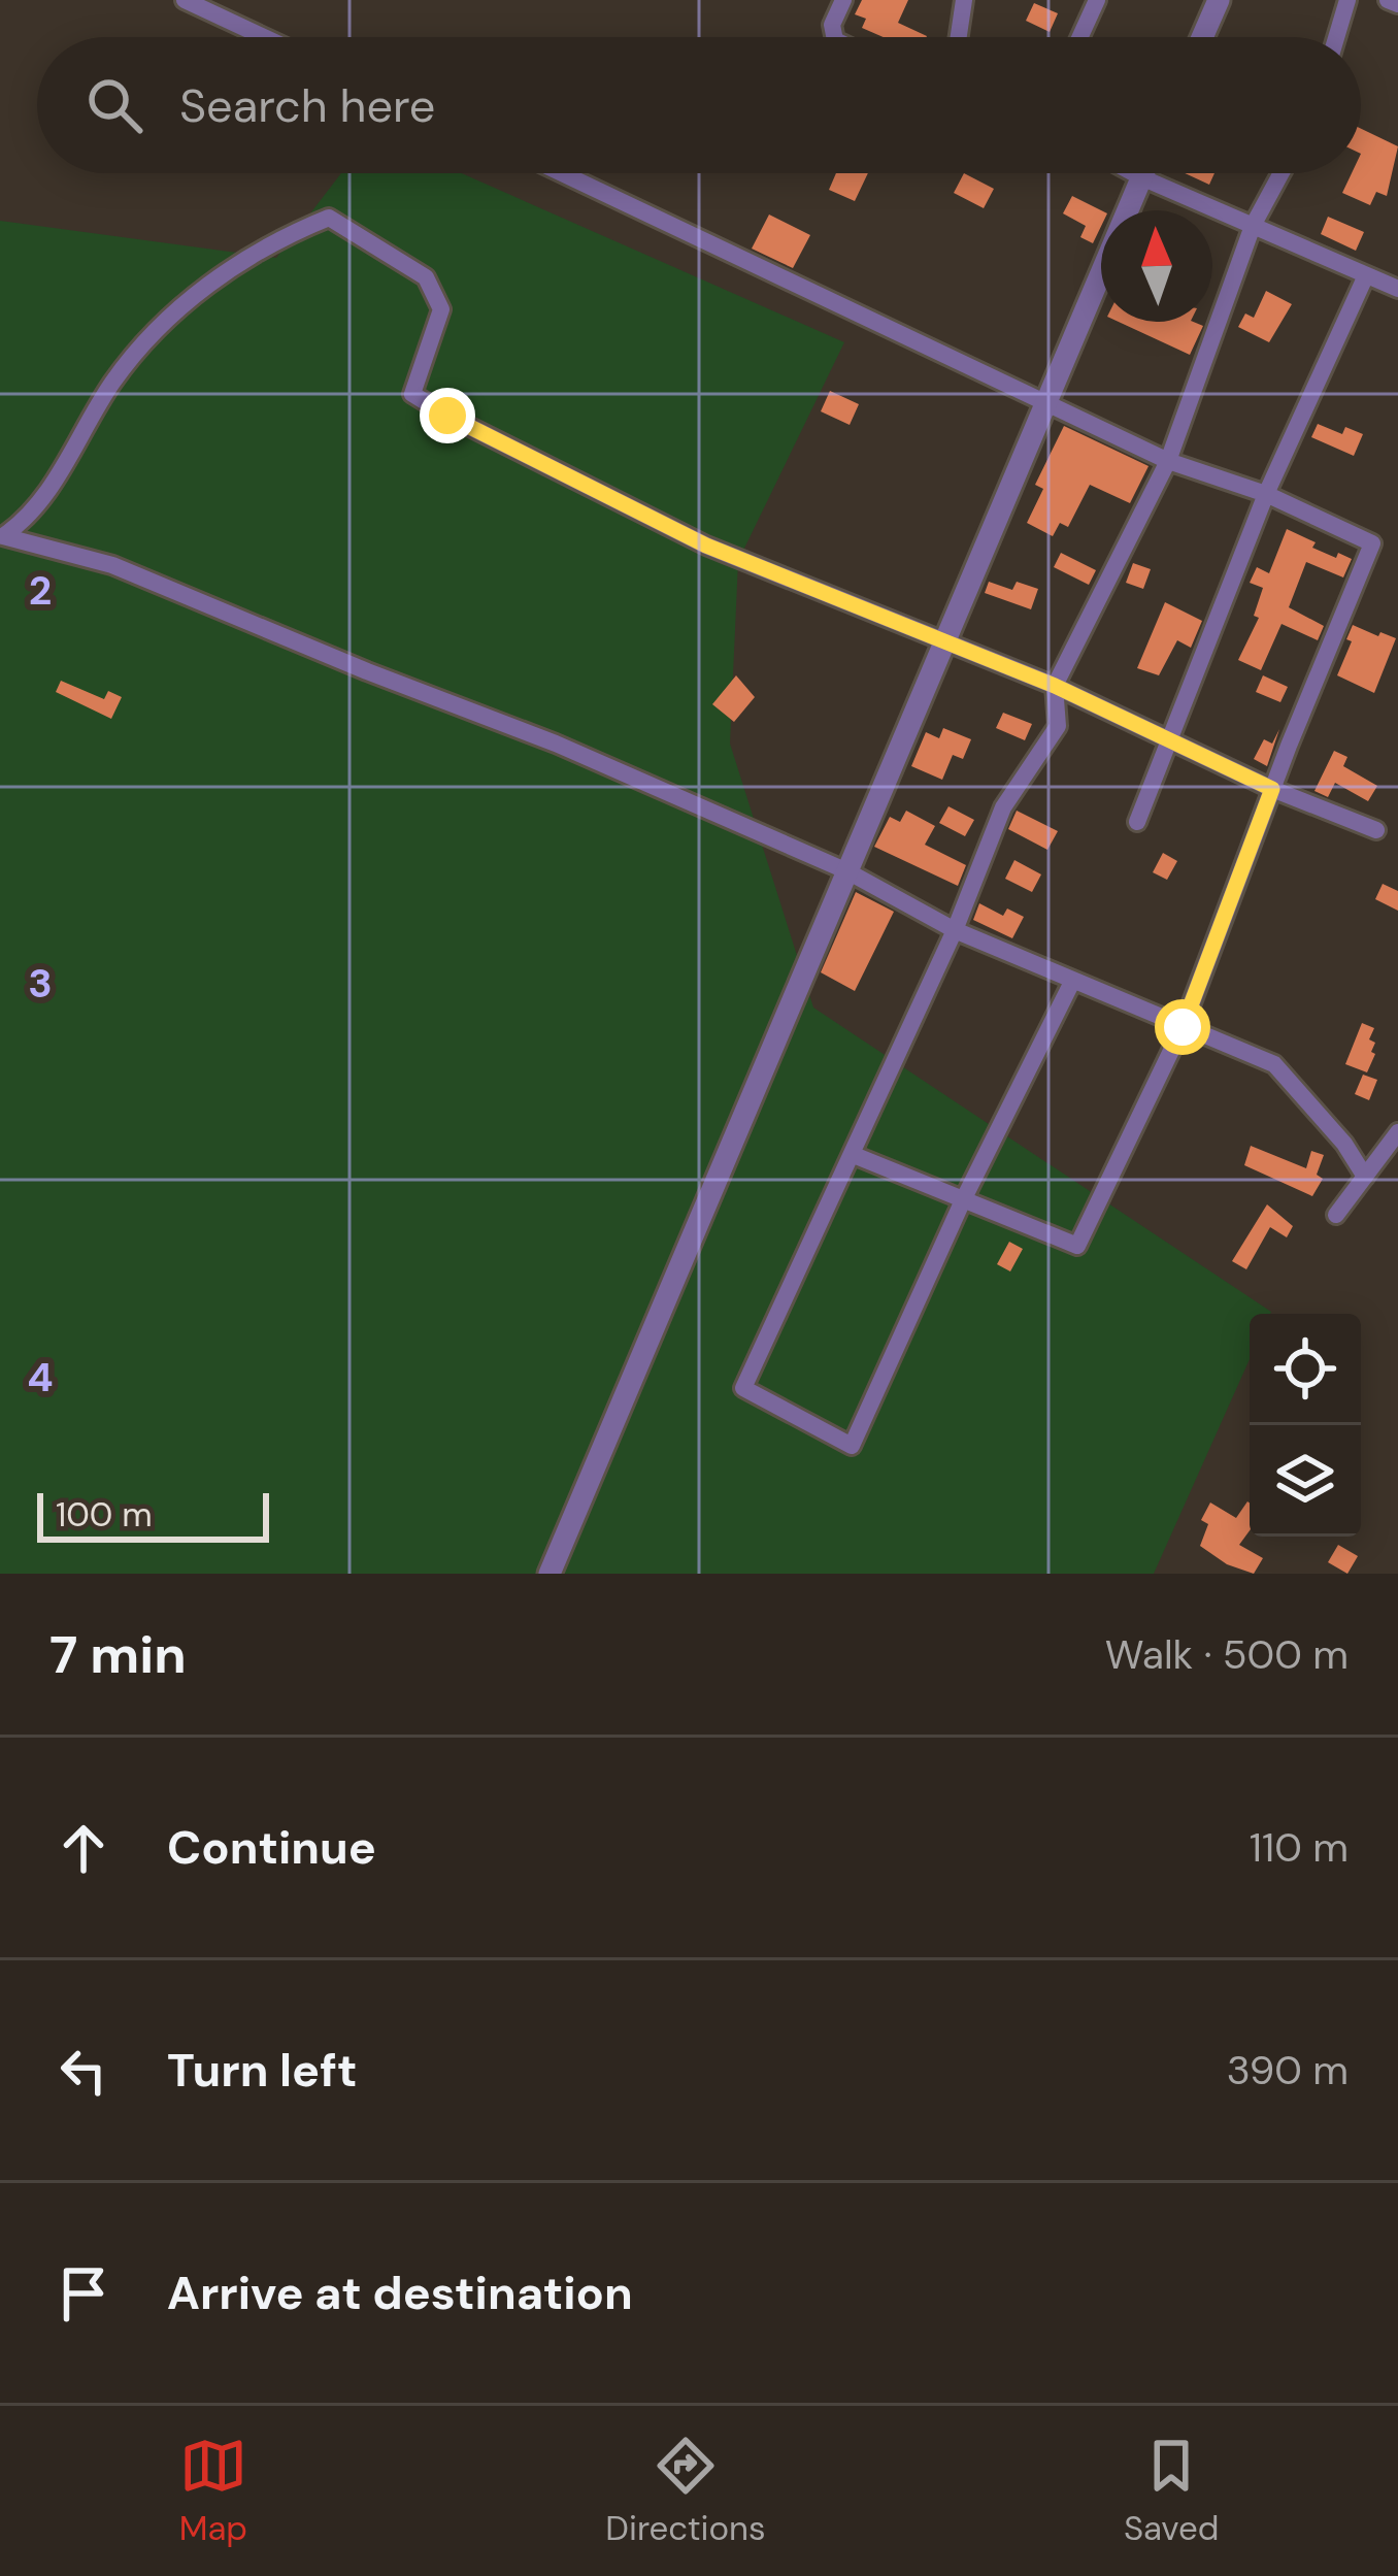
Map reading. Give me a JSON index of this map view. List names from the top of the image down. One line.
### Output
{"scale_bar":"100 m","north":"top","page":{"search":"Search here","scale":"100 m","heading":["7 min","Walk · 500 m"],"list":[["Continue","110 m"],["Turn left","390 m"],"Arrive at destination"],"nav":["Map","Directions","Saved"]},"grid":{"rows":["2","3","4"]}}
